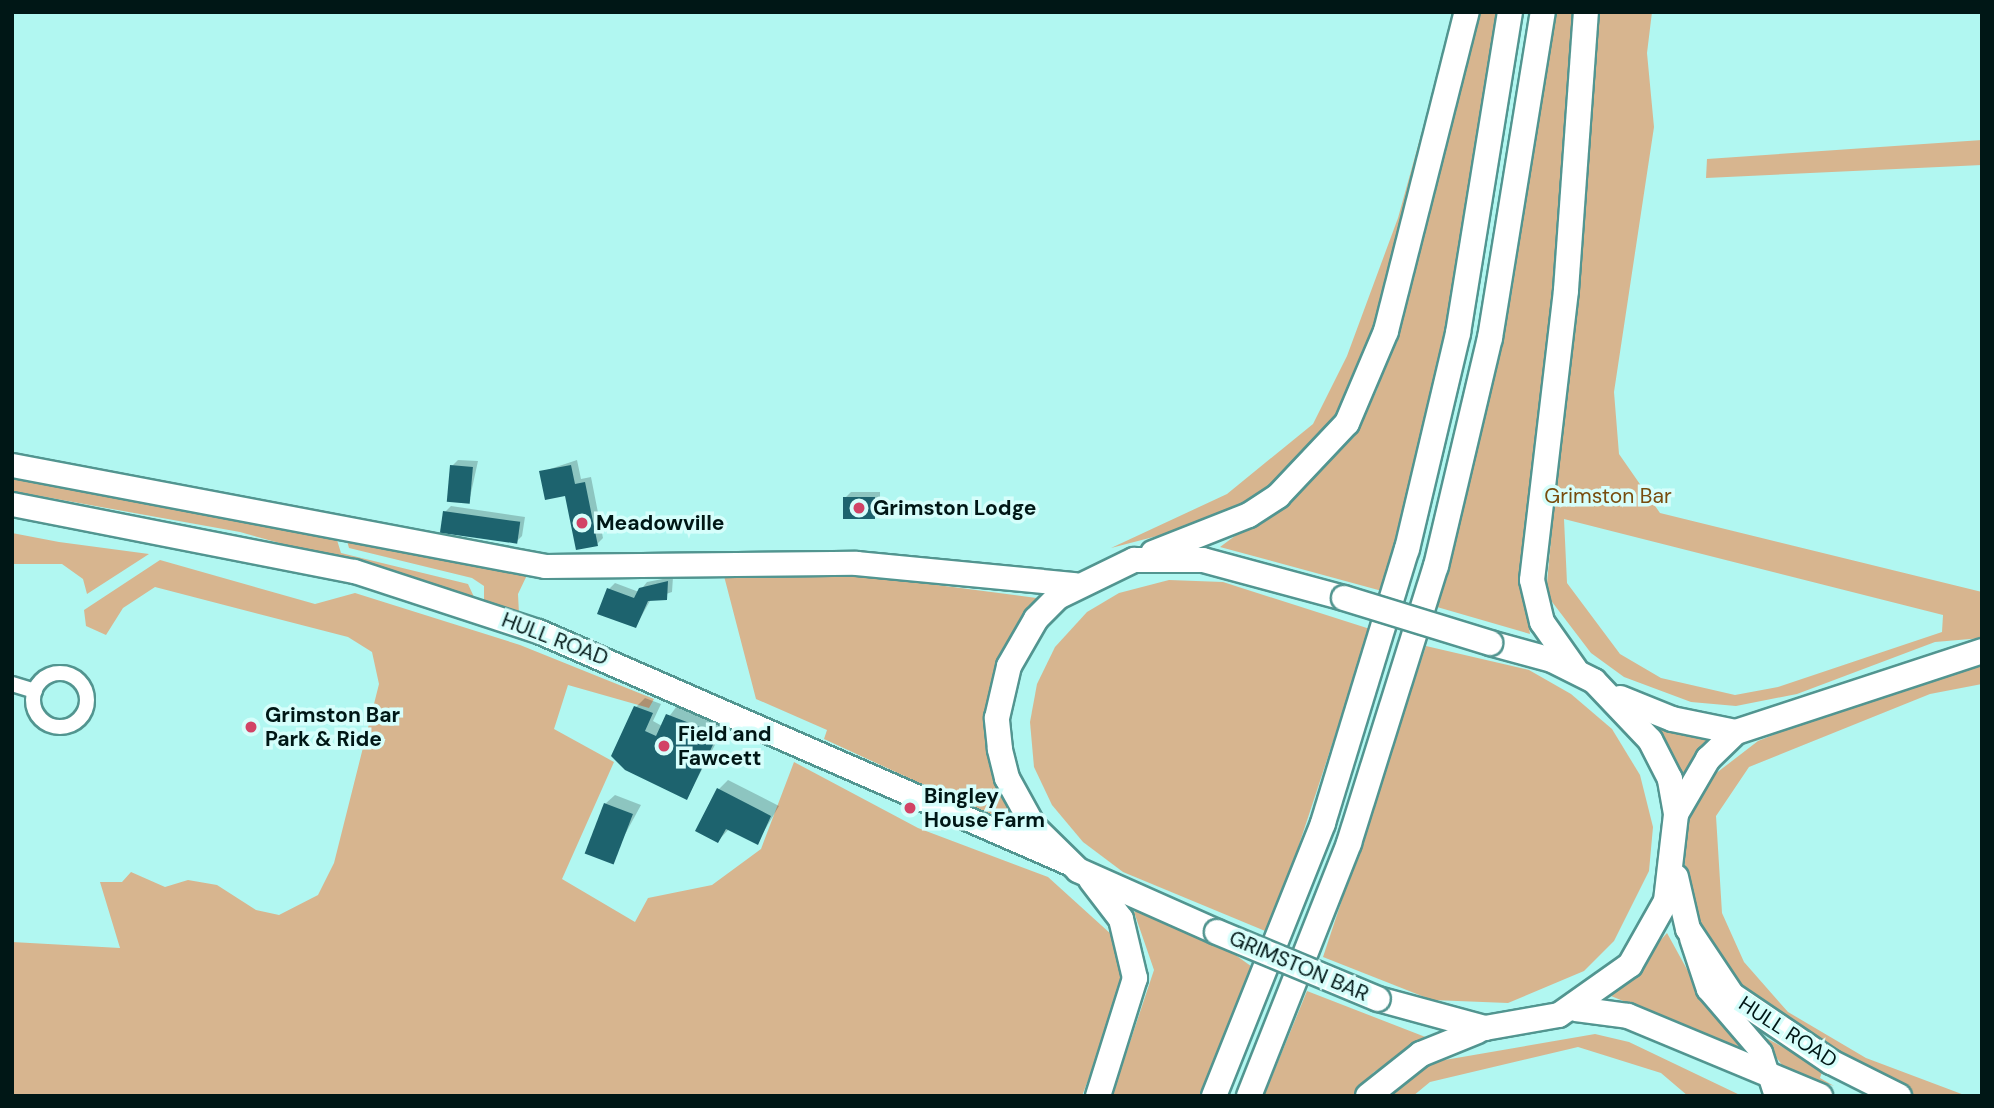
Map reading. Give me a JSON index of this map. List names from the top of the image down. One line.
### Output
{"streets":{"highway":["HULL ROAD","GRIMSTON BAR"]},"crossings":[["HULL ROAD","GRIMSTON BAR"]],"parks":["Grimston Bar"],"places":["Grimston Lodge","Meadowville","Grimston Bar Park & Ride","Field and Fawcett","Bingley House Farm"]}
